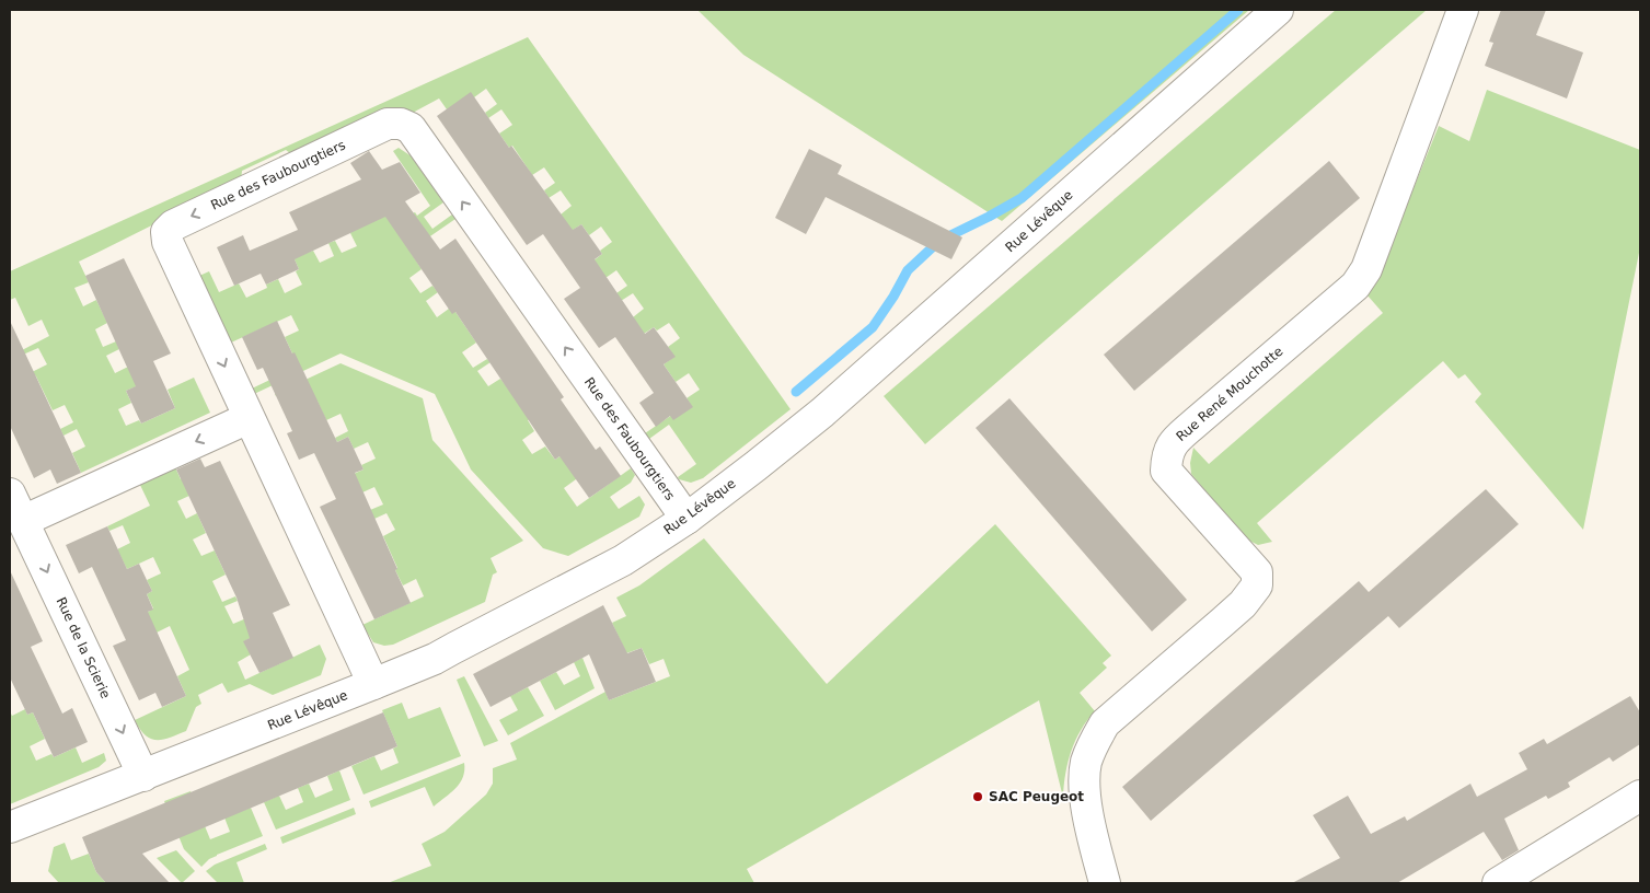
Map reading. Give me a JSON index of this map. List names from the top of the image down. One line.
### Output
{"streets":{"street":["Rue des Faubourgtiers","Rue Lévêque","Rue René Mouchotte","Rue de la Scierie"]},"crossings":[["Rue des Faubourgtiers","Rue Lévêque"],["Rue Lévêque","Rue de la Scierie"]],"one_way":["Rue de la Scierie"],"places":["SAC Peugeot"]}
